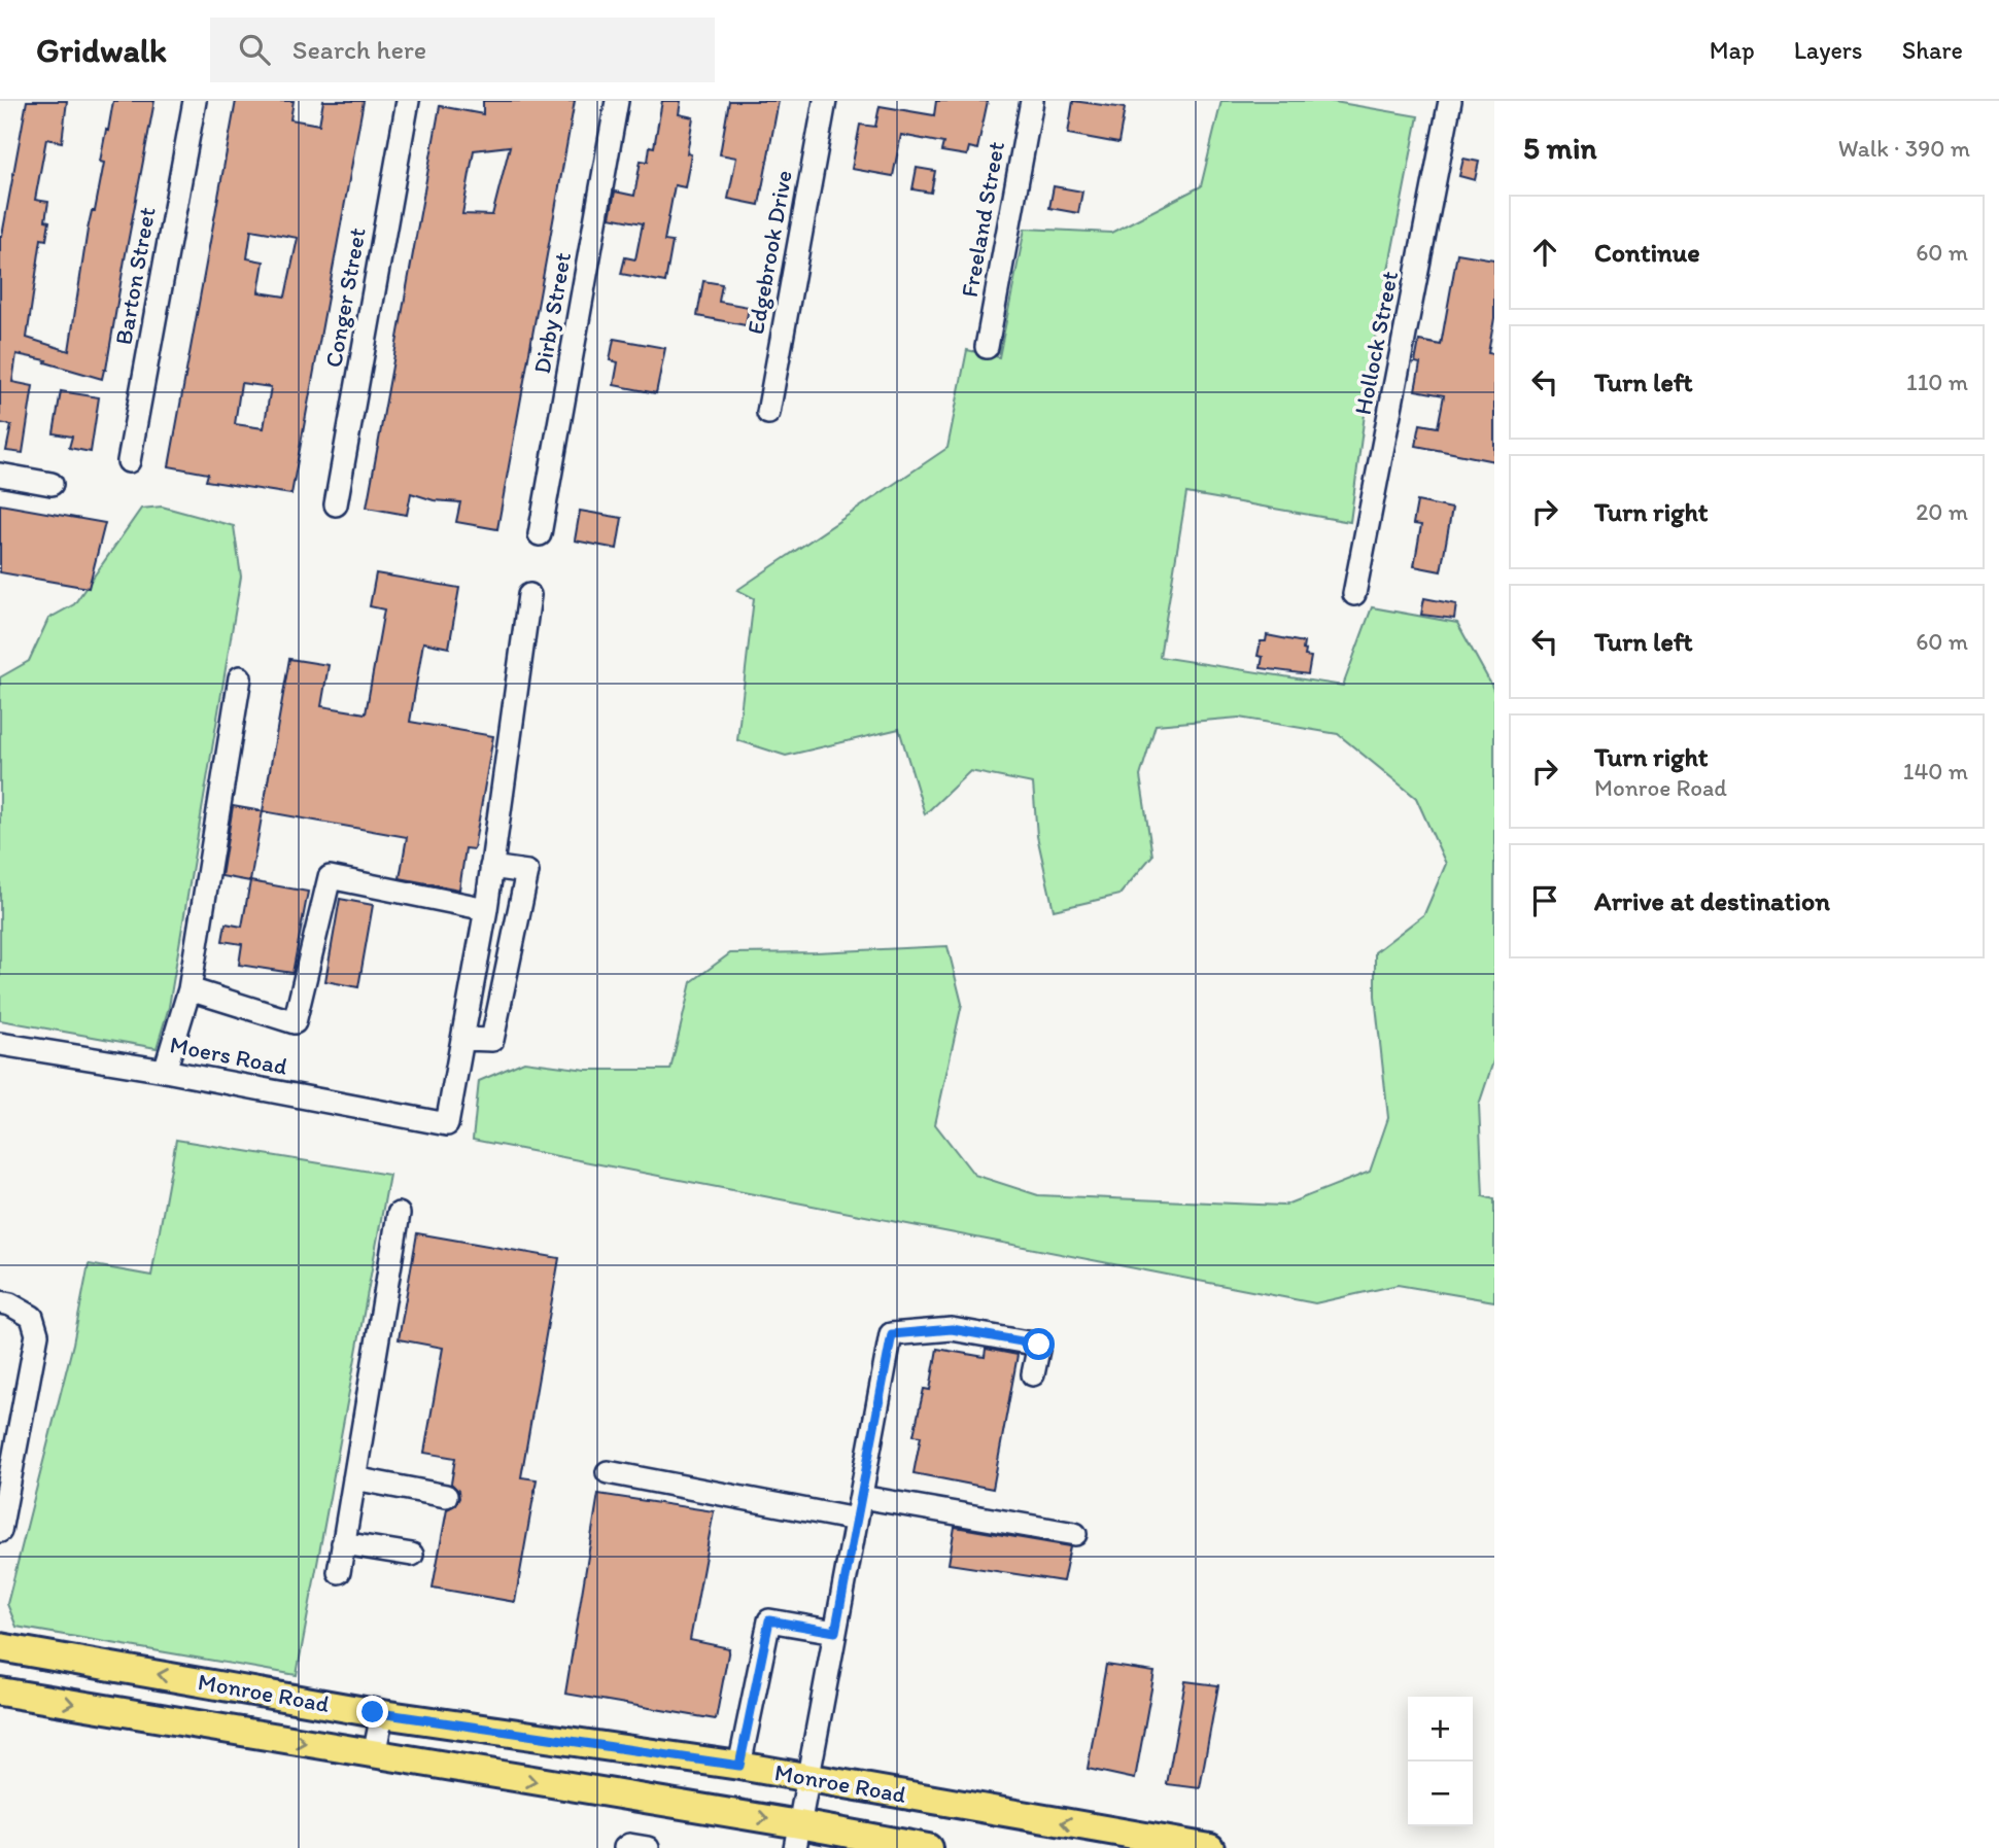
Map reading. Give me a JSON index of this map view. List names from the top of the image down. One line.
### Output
{"streets":{"main road":["Monroe Road"],"street":["Freeland Street","Edgebrook Drive","Barton Street","Conger Street","Dirby Street","Hollock Street","Moers Road"]},"page":{"header":"Gridwalk","search":"Search here","nav":["Map","Layers","Share"],"heading":["5 min","Walk · 390 m"],"list":[["Continue","60 m"],["Turn left","110 m"],["Turn right","20 m"],["Turn left","60 m"],["Turn right","Monroe Road","140 m"],"Arrive at destination"],"map_buttons":["+","−"]}}
